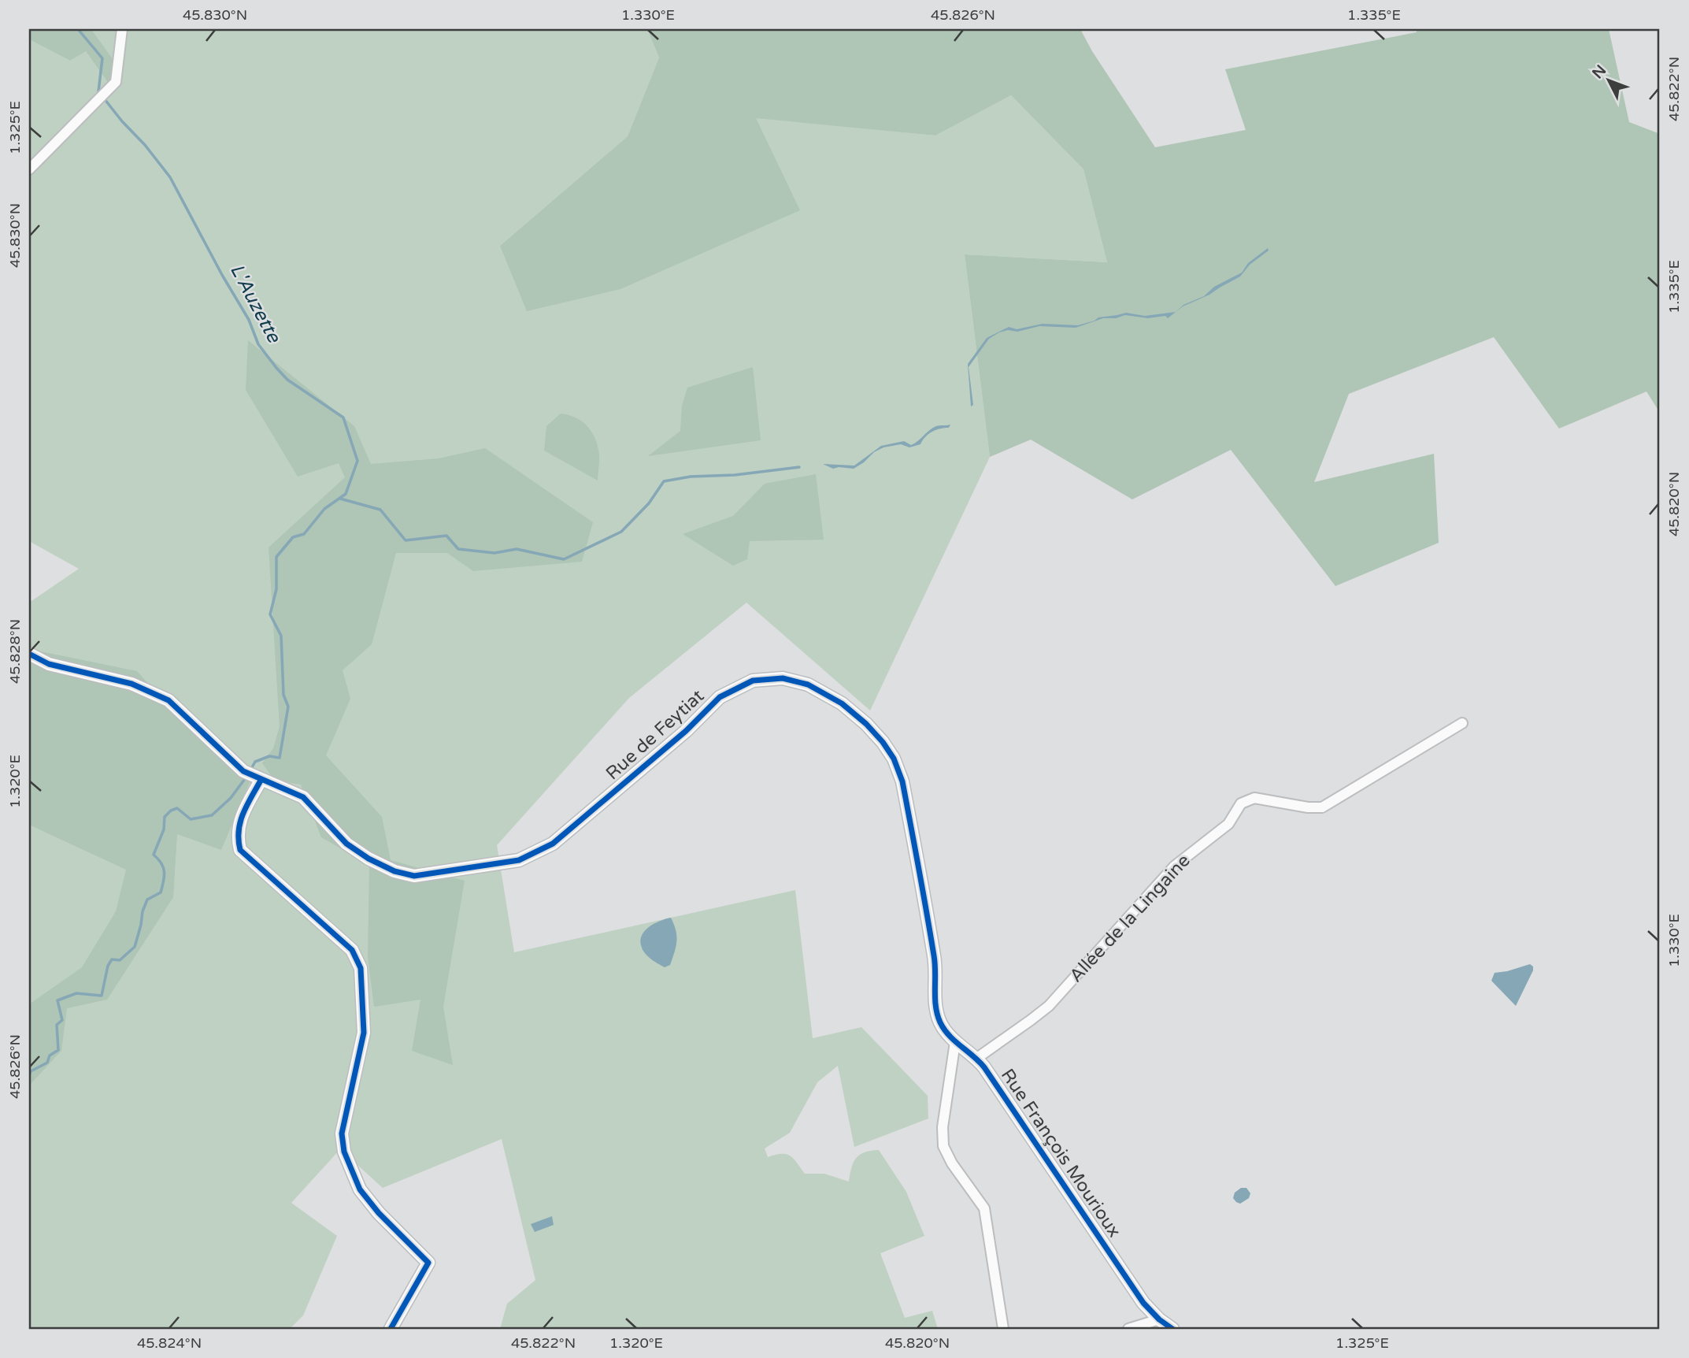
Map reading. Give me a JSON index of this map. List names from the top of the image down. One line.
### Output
{"streets":{"street":["Rue de Feytiat","Allée de la Lingaine","Rue François Mourioux"]},"crossings":[["Rue de Feytiat","Rue François Mourioux"],["Allée de la Lingaine","Rue François Mourioux"]],"water":["L'Auzette"],"north":"top left","coordinates":["45.830°N","1.330°E","45.826°N","1.335°E","45.822°N","1.325°E","45.820°N","45.828°N","1.320°E","45.824°N"]}
